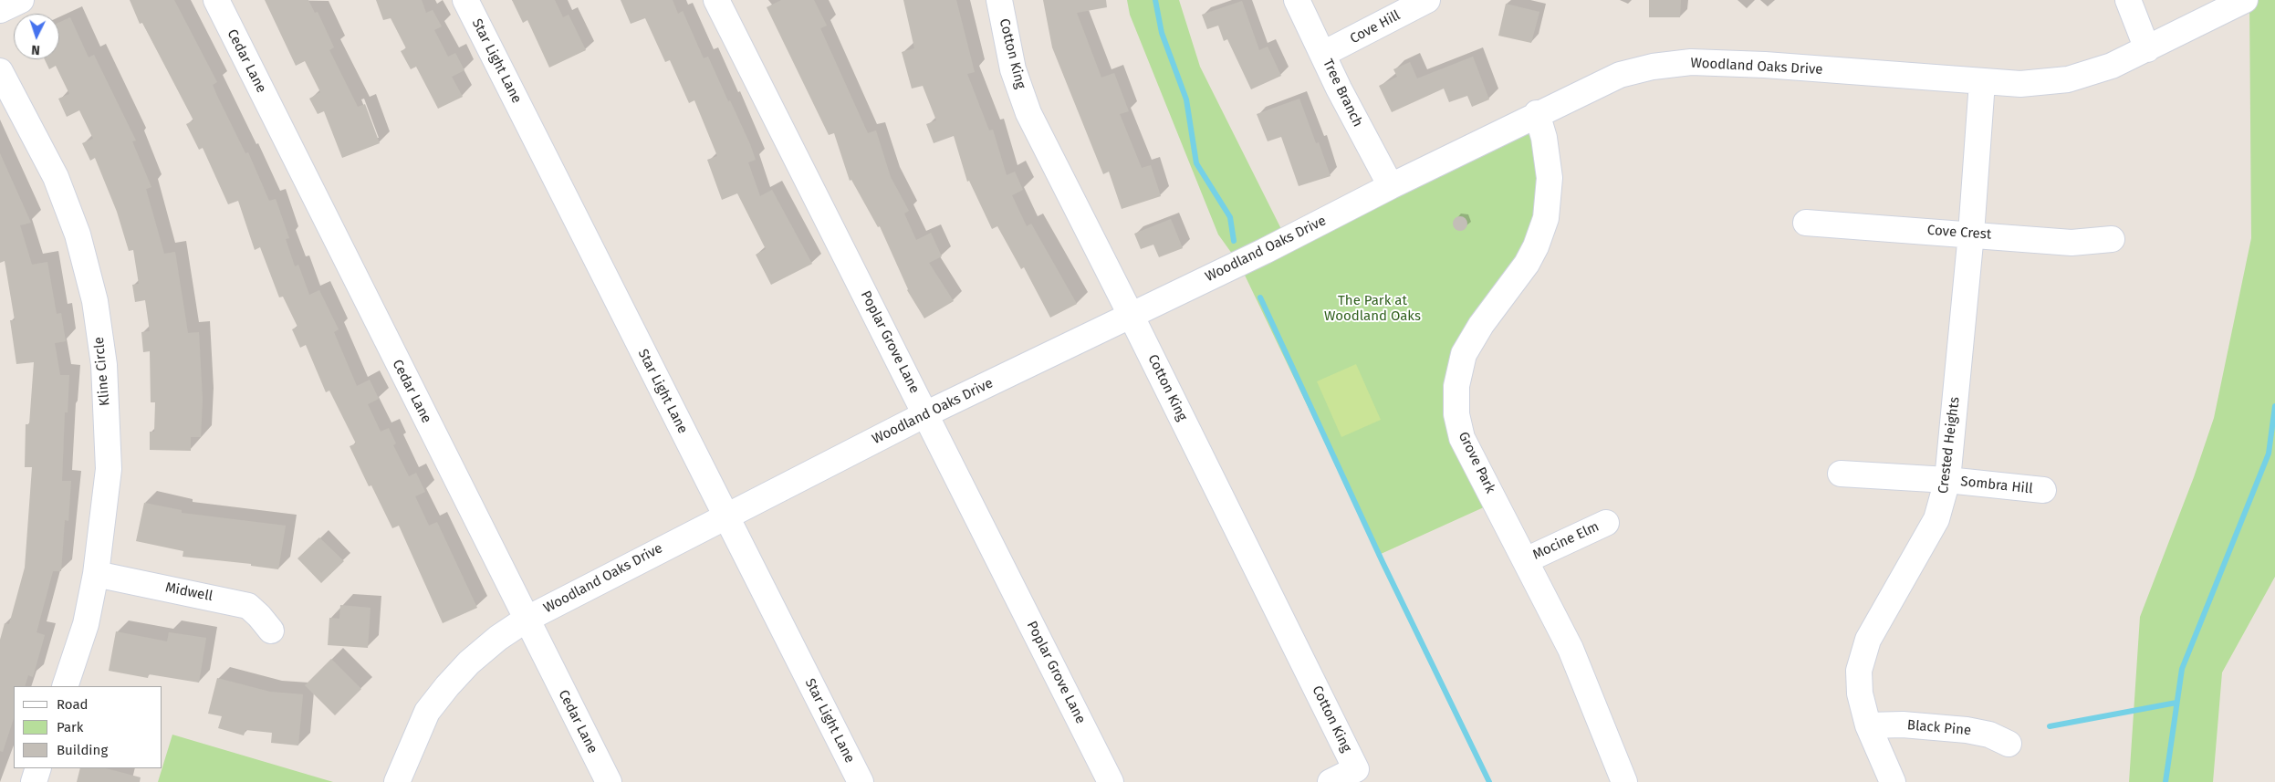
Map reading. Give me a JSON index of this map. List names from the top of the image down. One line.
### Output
{"streets":{"street":["Cove Hill","Cotton King","Cedar Lane","Star Light Lane","Woodland Oaks Drive","Tree Branch","Cove Crest","Poplar Grove Lane","Kline Circle","Crested Heights","Grove Park","Sombra Hill","Mocine Elm","Midwell","Black Pine"]},"crossings":[["Cove Hill","Tree Branch"],["Cotton King","Woodland Oaks Drive"],["Cedar Lane","Woodland Oaks Drive"],["Star Light Lane","Woodland Oaks Drive"],["Woodland Oaks Drive","Tree Branch"],["Woodland Oaks Drive","Poplar Grove Lane"],["Woodland Oaks Drive","Crested Heights"],["Woodland Oaks Drive","Grove Park"],["Cove Crest","Crested Heights"],["Kline Circle","Midwell"],["Crested Heights","Sombra Hill"],["Crested Heights","Black Pine"],["Grove Park","Mocine Elm"]],"parks":["The Park at Woodland Oaks"],"legend":["Road","Park","Building"],"north":"bottom"}
